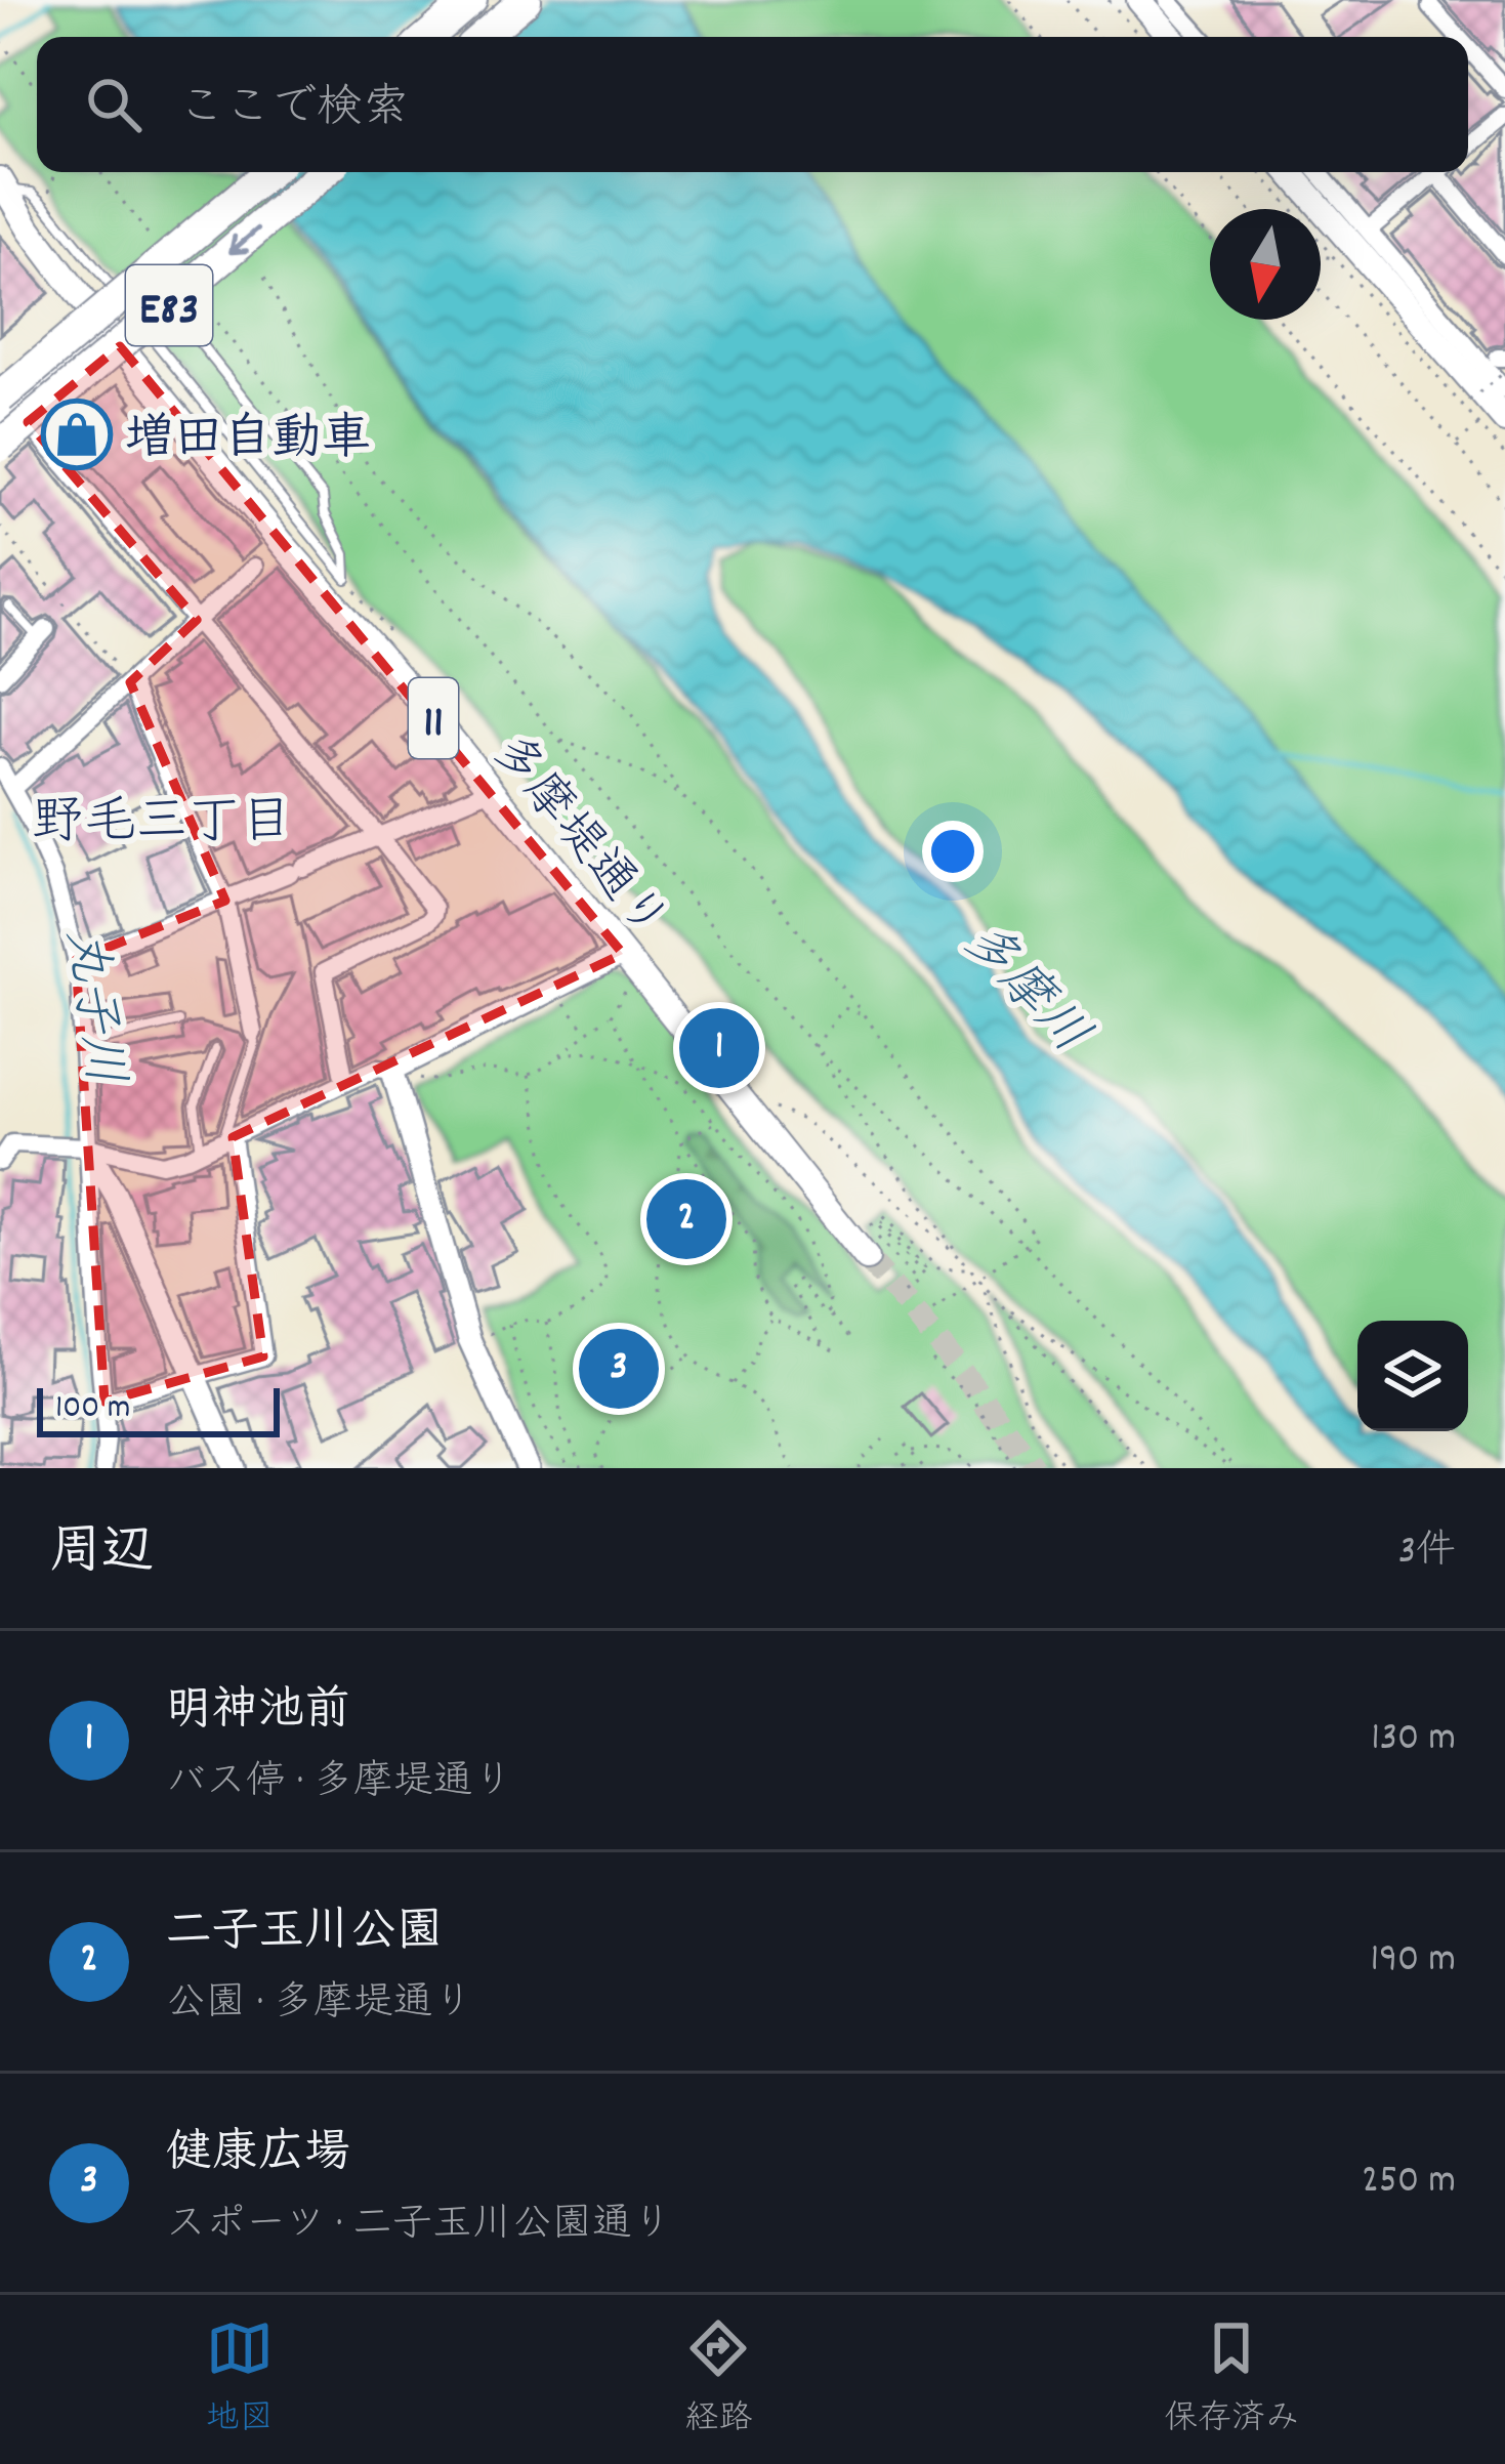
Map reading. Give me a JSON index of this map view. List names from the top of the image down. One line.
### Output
{"streets":{"highway":["E83"],"main road":["11","多摩堤通り"]},"districts":["野毛三丁目"],"water":["多摩川","丸子川"],"places":{"shop":["増田自動車"]},"scale_bar":"100 m","north":"bottom","page":{"search":"ここで検索","pins":["1","2","3"],"scale":"100 m","heading":["周辺","3件"],"list":[{"mark":"1","name":"明神池前","note":"バス停 · 多摩堤通り","value":"130 m"},{"mark":"2","name":"二子玉川公園","note":"公園 · 多摩堤通り","value":"190 m"},{"mark":"3","name":"健康広場","note":"スポーツ · 二子玉川公園通り","value":"250 m"}],"nav":["地図","経路","保存済み"]}}
